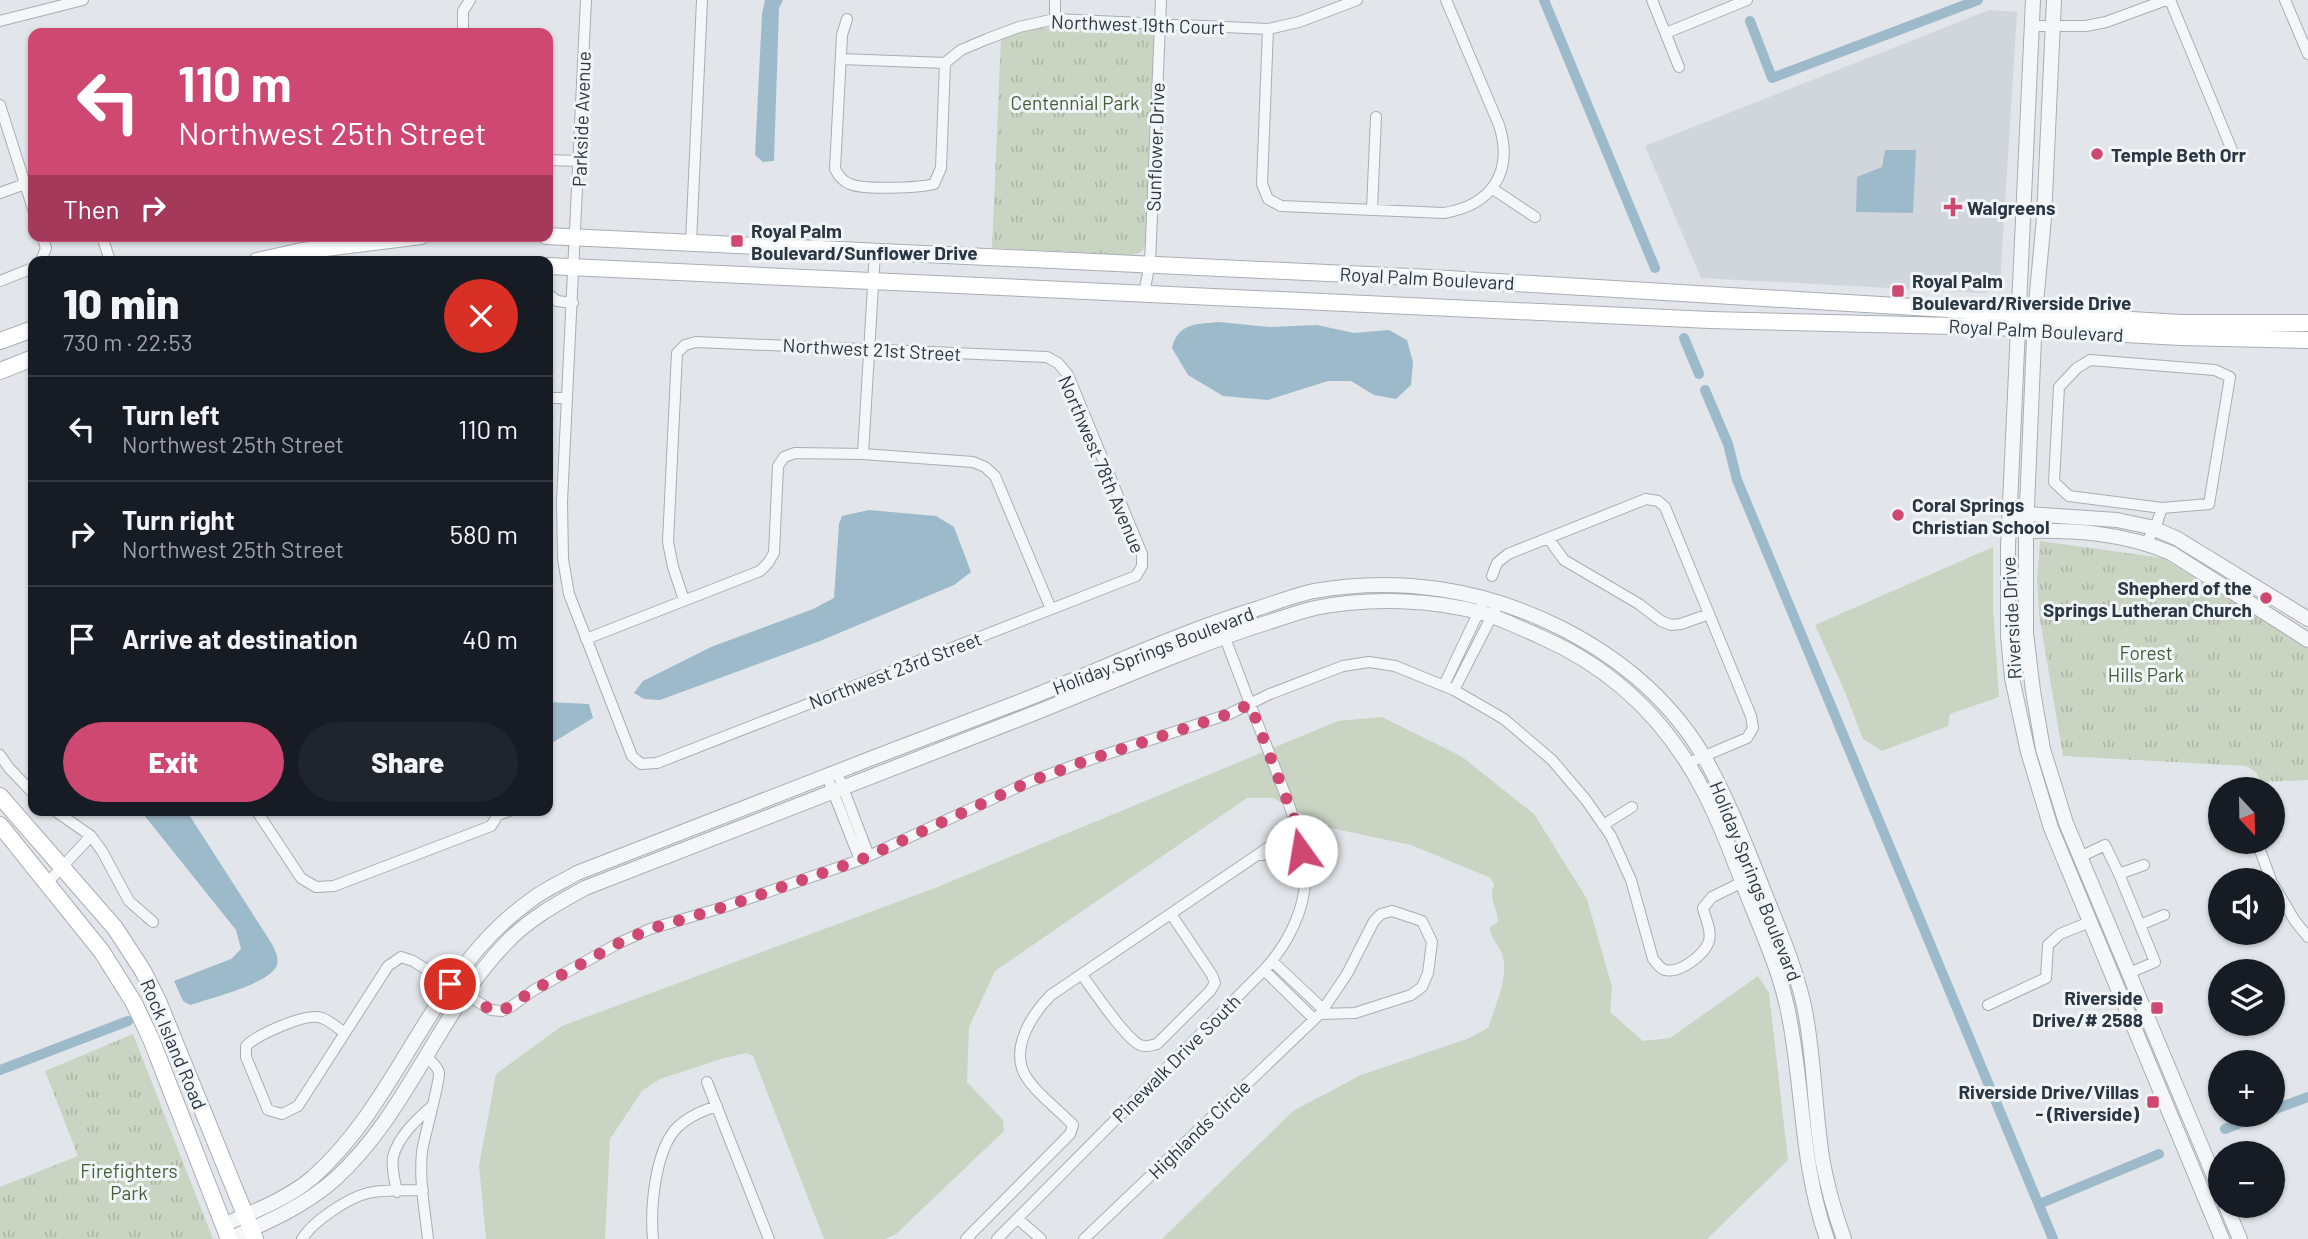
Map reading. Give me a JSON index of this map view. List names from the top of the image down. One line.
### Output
{"streets":{"main road":["Royal Palm Boulevard","Rock Island Road"],"street":["Northwest 19th Court","Parkside Avenue","Sunflower Drive","Northwest 21st Street","Northwest 78th Avenue","Riverside Drive","Holiday Springs Boulevard","Northwest 23rd Street","Pinewalk Drive South","Highlands Circle"]},"crossings":[["Northwest 19th Court","Sunflower Drive"],["Parkside Avenue","Royal Palm Boulevard"],["Parkside Avenue","Northwest 23rd Street"],["Sunflower Drive","Royal Palm Boulevard"],["Royal Palm Boulevard","Riverside Drive"],["Northwest 21st Street","Northwest 78th Avenue"],["Northwest 78th Avenue","Northwest 23rd Street"],["Holiday Springs Boulevard","Rock Island Road"],["Holiday Springs Boulevard","Pinewalk Drive South"]],"parks":["Centennial Park","Forest Hills Park","Firefighters Park"],"places":{"other":["Temple Beth Orr","Coral Springs Christian School","Shepherd of the Springs Lutheran Church"],"health":["Walgreens"],"transit":["Royal Palm Boulevard/Sunflower Drive","Royal Palm Boulevard/Riverside Drive","Riverside Drive/# 2588","Riverside Drive/Villas - (Riverside)"]},"north":"bottom","page":{"turn":["110 m","Northwest 25th Street"],"then":"Then","heading":["10 min","730 m · 22:53"],"list":[{"name":"Turn left","note":"Northwest 25th Street","value":"110 m"},{"name":"Turn right","note":"Northwest 25th Street","value":"580 m"},{"name":"Arrive at destination","value":"40 m"}],"buttons":["Exit","Share"],"map_buttons":["+","−"]}}
